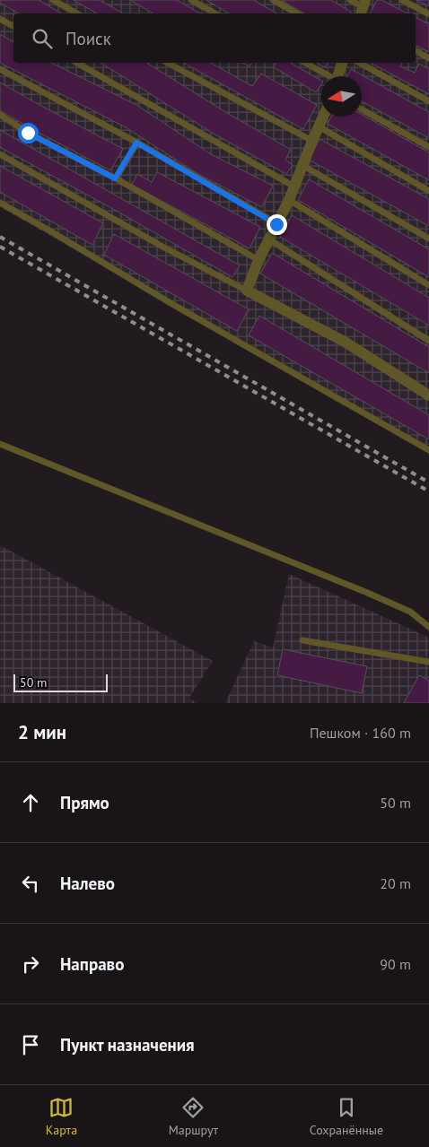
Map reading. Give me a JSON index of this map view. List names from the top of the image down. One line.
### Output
{"scale_bar":"50 m","north":"left","page":{"search":"Поиск","scale":"50 m","heading":["2 мин","Пешком · 160 m"],"list":[["Прямо","50 m"],["Налево","20 m"],["Направо","90 m"],"Пункт назначения"],"nav":["Карта","Маршрут","Сохранённые"]}}
